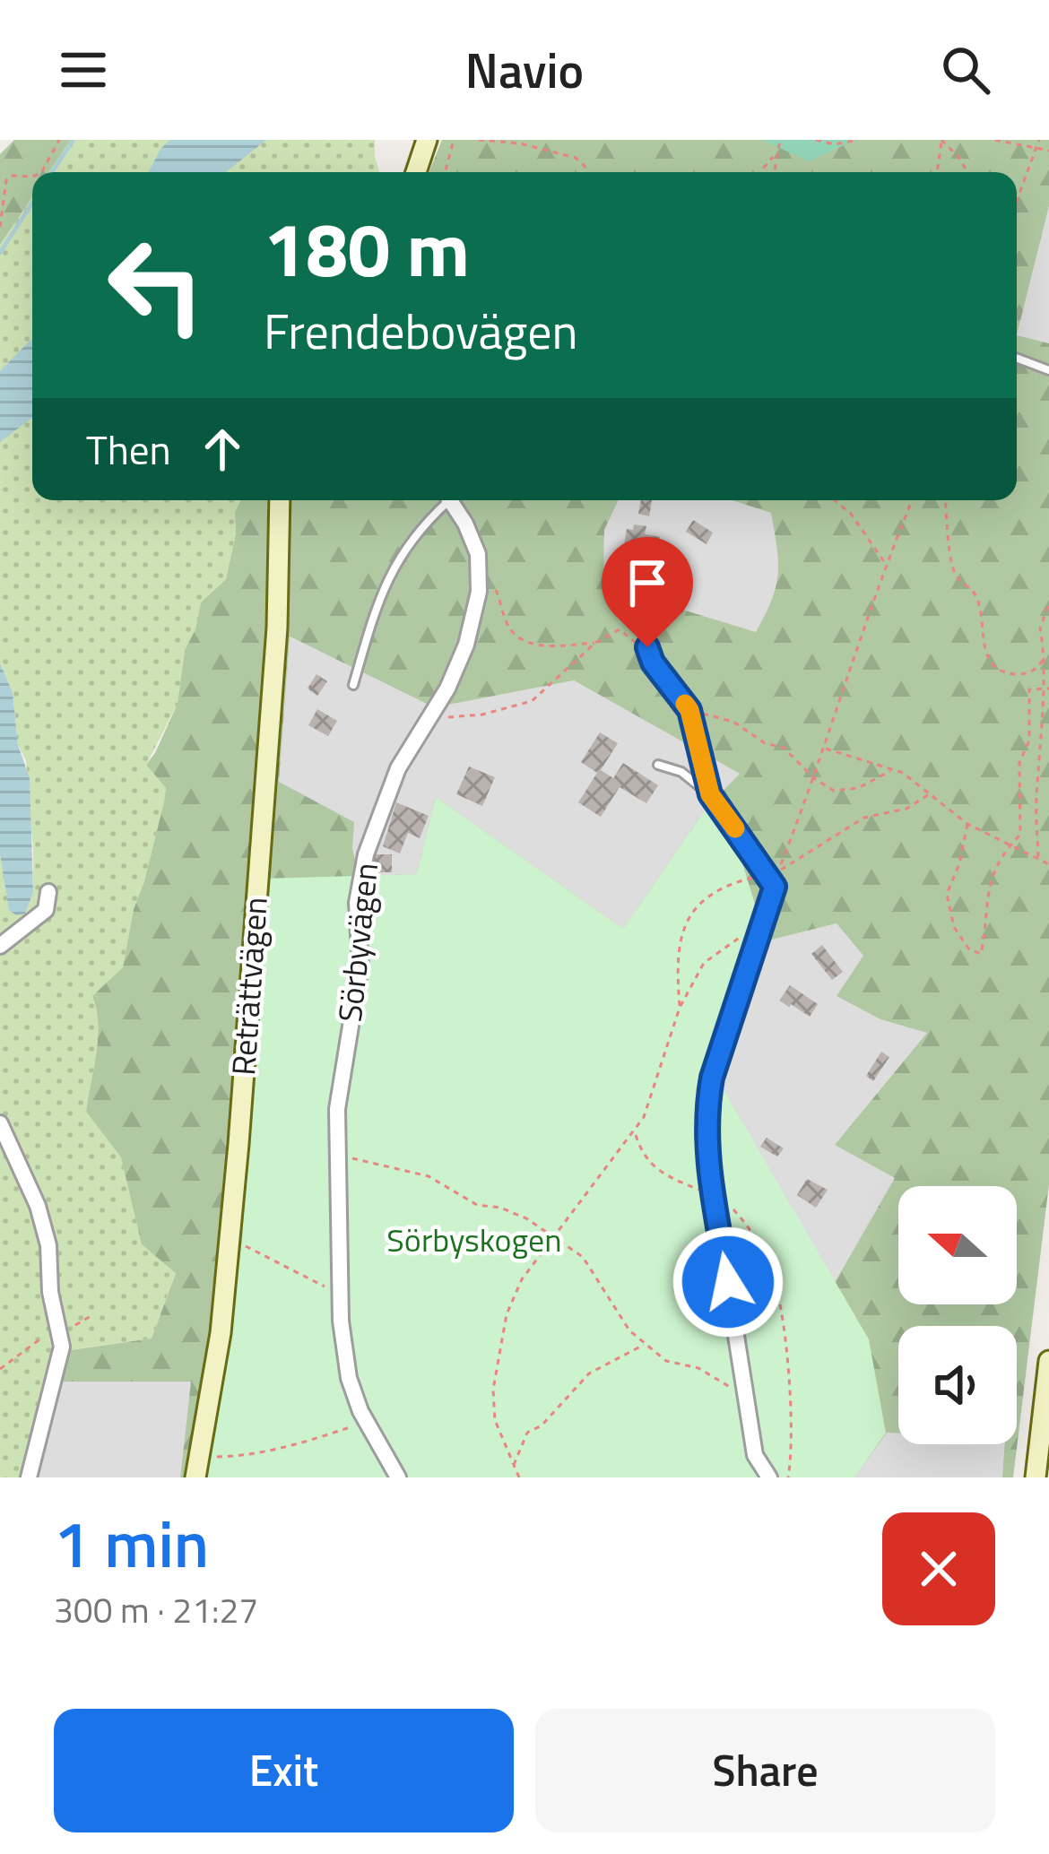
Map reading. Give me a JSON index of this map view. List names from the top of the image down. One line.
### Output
{"streets":{"street":["Sörbyvägen","Reträttvägen"]},"parks":["Sörbyskogen"],"north":"left","page":{"header":"Navio","turn":["180 m","Frendebovägen"],"then":"Then","heading":["1 min","300 m · 21:27"],"buttons":["Exit","Share"]}}
